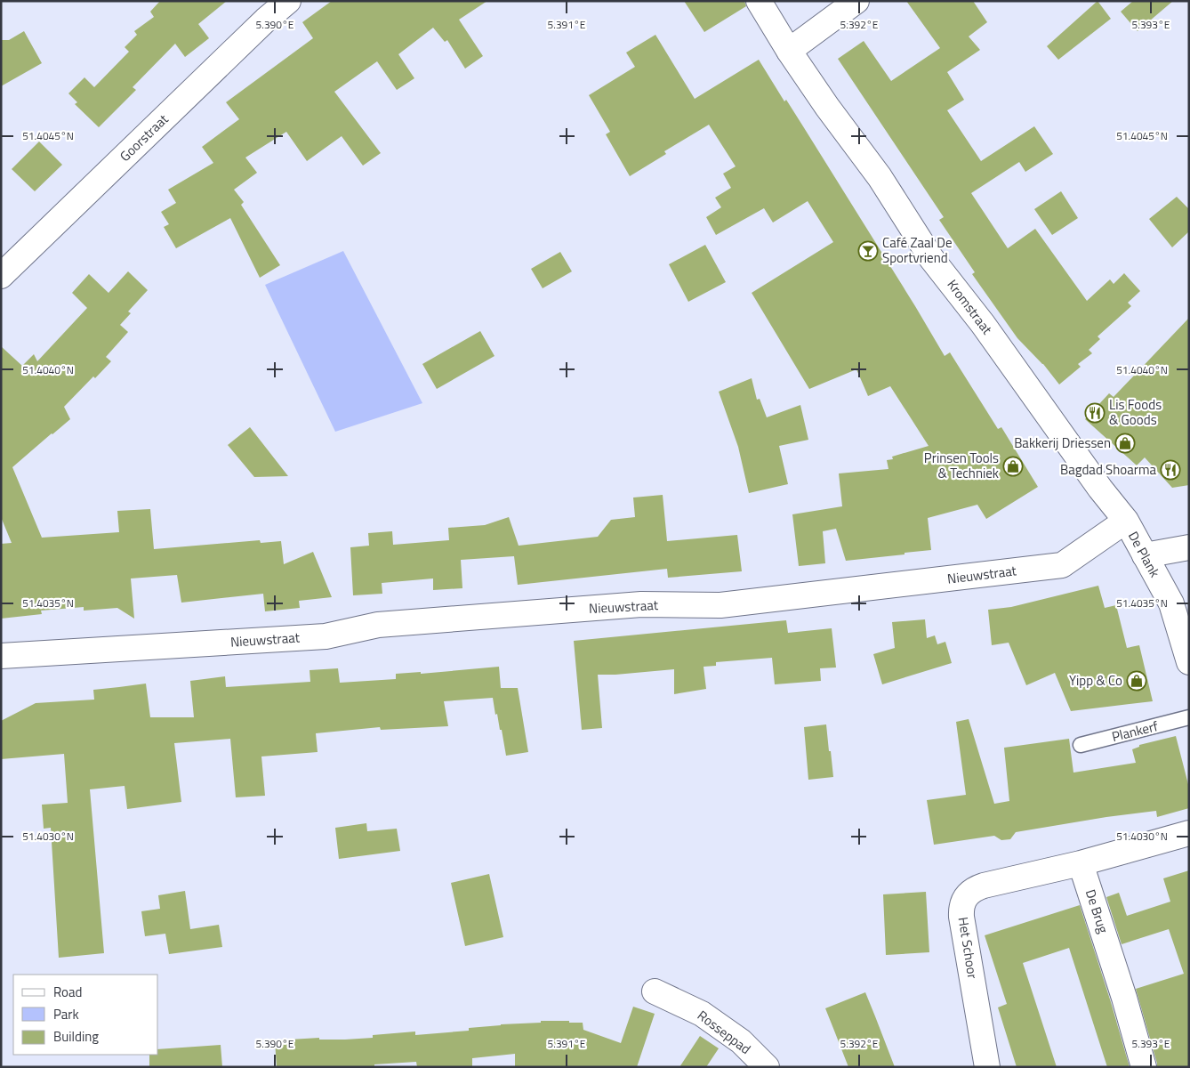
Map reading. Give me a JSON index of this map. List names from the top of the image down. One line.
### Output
{"streets":{"street":["Goorstraat","Kromstraat","De Plank","Nieuwstraat","De Brug","Het Schoor","Rosseppad"],"lane":["Plankerf"]},"crossings":[["Kromstraat","De Plank"],["Kromstraat","Nieuwstraat"],["De Plank","Nieuwstraat"],["De Brug","Het Schoor"]],"places":{"bar":["Café Zaal De Sportvriend"],"restaurant":["Lis Foods & Goods","Bagdad Shoarma"],"shop":["Bakkerij Driessen","Prinsen Tools & Techniek","Yipp & Co"]},"legend":["Road","Park","Building"],"coordinates":["5.390°E","5.391°E","5.392°E","5.393°E","51.4045°N","51.4040°N","51.4035°N","51.4030°N"]}
